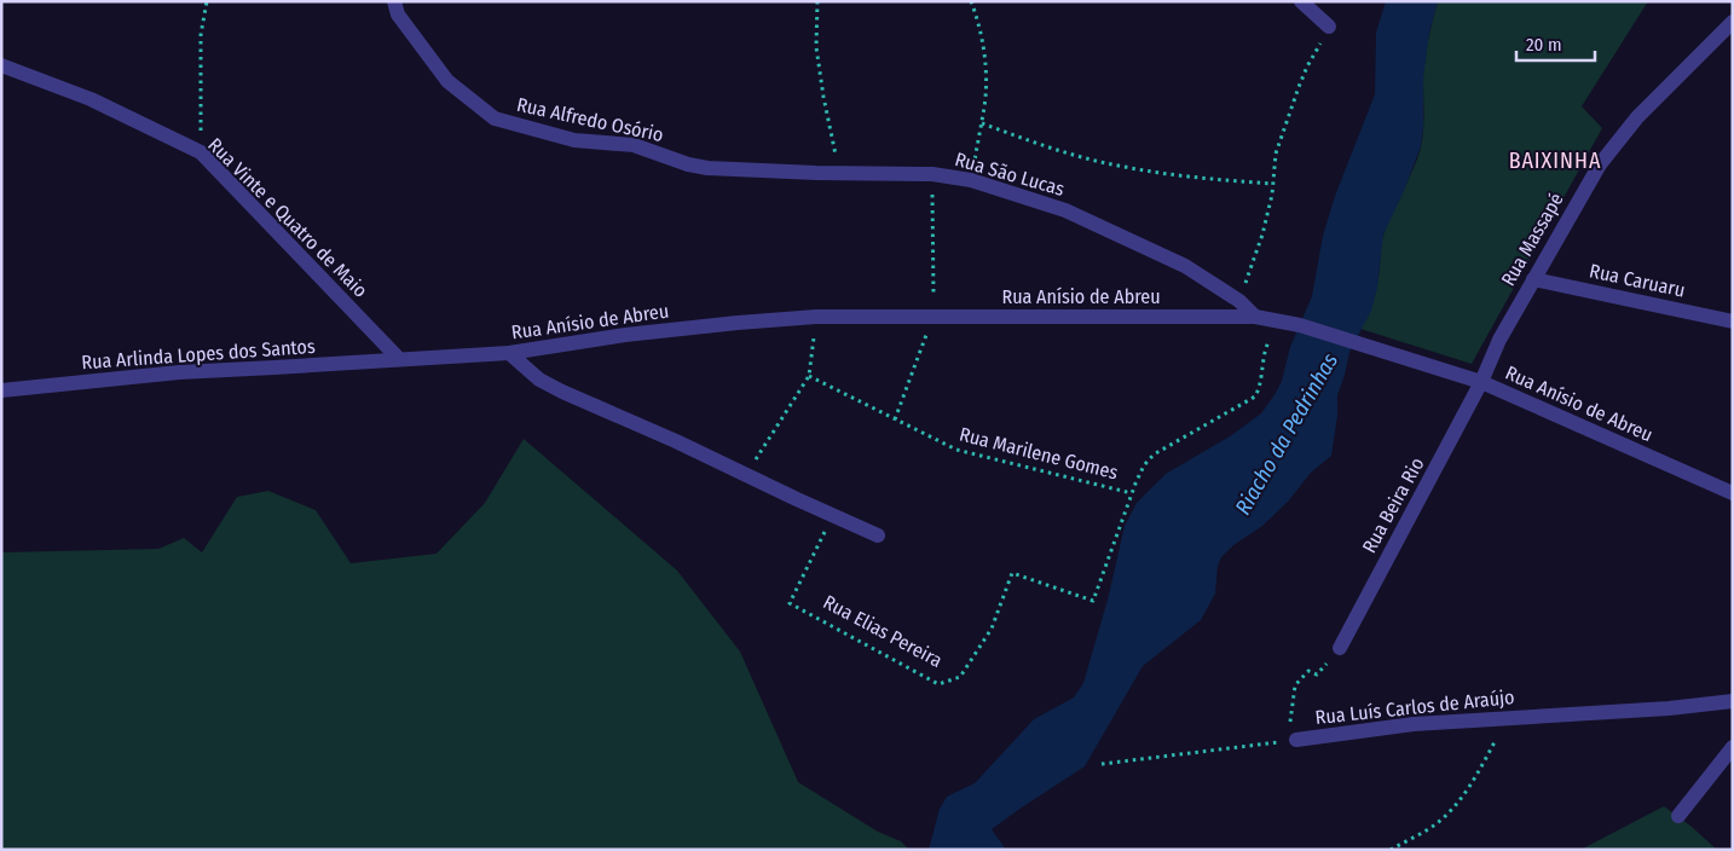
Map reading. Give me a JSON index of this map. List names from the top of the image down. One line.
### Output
{"streets":{"street":["Rua Alfredo Osório","Rua São Lucas","Rua Vinte e Quatro de Maio","Rua Massapé","Rua Caruaru","Rua Anísio de Abreu","Rua Arlinda Lopes dos Santos","Rua Beira Rio","Rua Luís Carlos de Araújo"],"path":["Rua Marilene Gomes","Rua Elias Pereira"]},"crossings":[["Rua Alfredo Osório","Rua São Lucas"],["Rua São Lucas","Rua Anísio de Abreu"],["Rua Vinte e Quatro de Maio","Rua Anísio de Abreu"],["Rua Vinte e Quatro de Maio","Rua Arlinda Lopes dos Santos"],["Rua Massapé","Rua Caruaru"],["Rua Massapé","Rua Anísio de Abreu"],["Rua Massapé","Rua Beira Rio"],["Rua Anísio de Abreu","Rua Arlinda Lopes dos Santos"],["Rua Anísio de Abreu","Rua Beira Rio"],["Rua Anísio de Abreu","Rua Elias Pereira"],["Rua Marilene Gomes","Rua Elias Pereira"]],"districts":["BAIXINHA"],"water":["Riacho da Pedrinhas"],"scale_bar":"20 m"}
